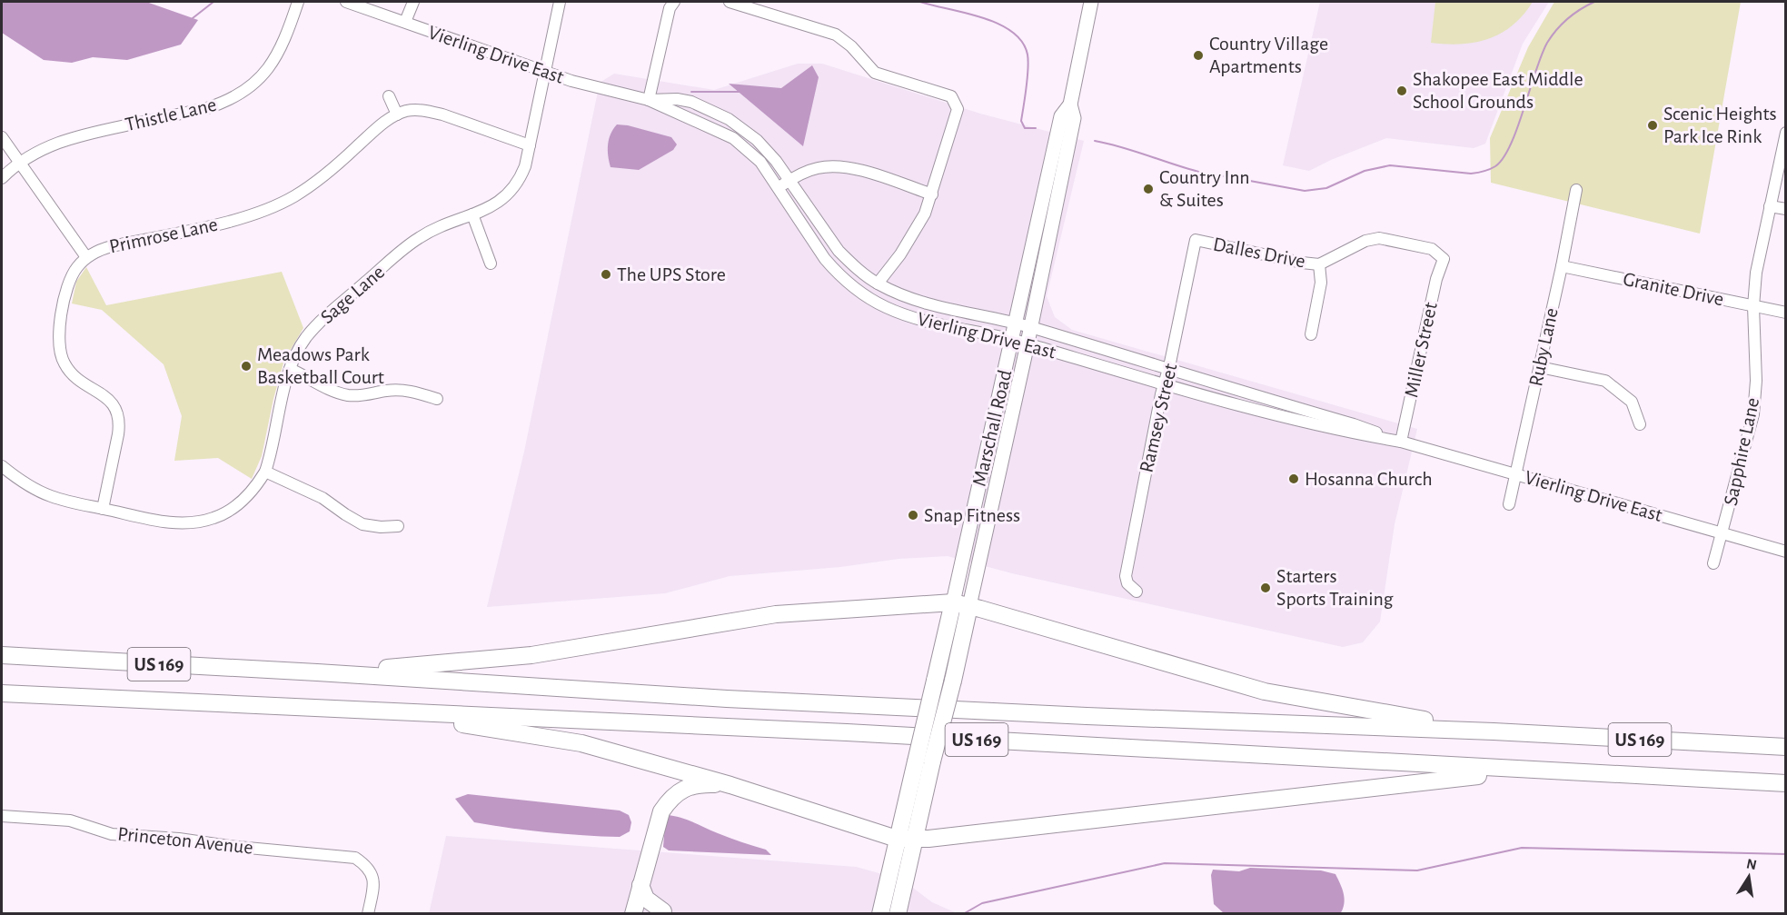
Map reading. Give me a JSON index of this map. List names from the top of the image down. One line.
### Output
{"streets":{"highway":["Marschall Road","US 169"],"street":["Vierling Drive East","Thistle Lane","Primrose Lane","Dalles Drive","Granite Drive","Sage Lane","Ruby Lane","Miller Street","Ramsey Street","Sapphire Lane","Princeton Avenue"]},"crossings":[["Vierling Drive East","Sage Lane"],["Vierling Drive East","Ruby Lane"],["Vierling Drive East","Miller Street"],["Vierling Drive East","Ramsey Street"],["Vierling Drive East","Marschall Road"],["Vierling Drive East","Sapphire Lane"],["Primrose Lane","Sage Lane"],["Dalles Drive","Miller Street"],["Dalles Drive","Ramsey Street"],["Granite Drive","Ruby Lane"],["Granite Drive","Sapphire Lane"]],"places":["Country Village Apartments","Shakopee East Middle School Grounds","Scenic Heights Park Ice Rink","Country Inn & Suites","The UPS Store","Meadows Park Basketball Court","Hosanna Church","Snap Fitness","Starters Sports Training"],"north":"top"}
